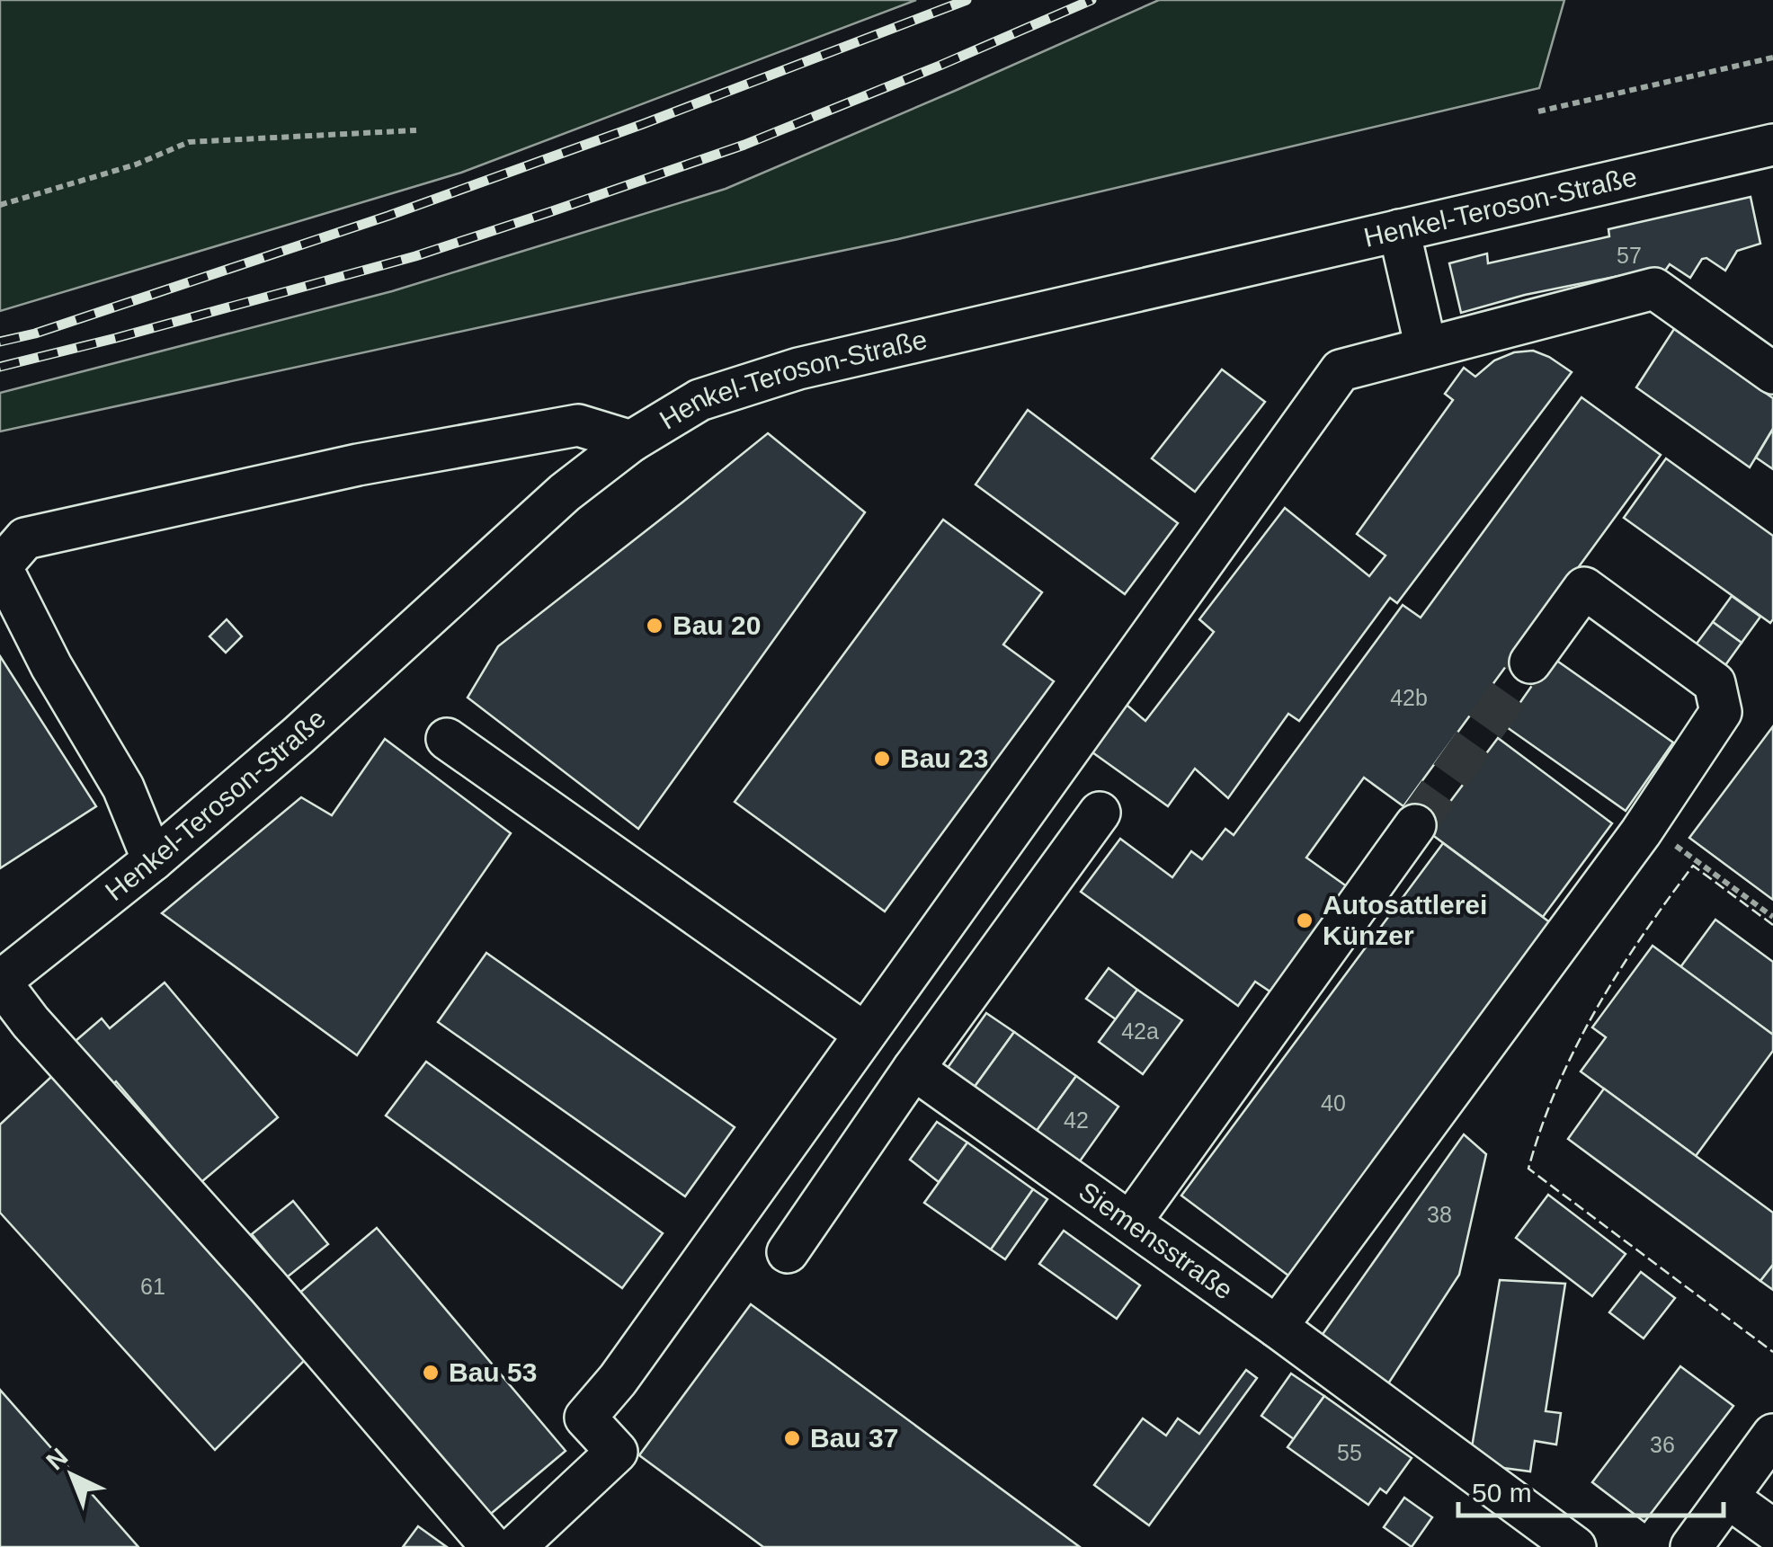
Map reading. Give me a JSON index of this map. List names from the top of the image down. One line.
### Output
{"streets":{"street":["Henkel-Teroson-Straße","Siemensstraße"]},"places":["Bau 20","Bau 23","Autosattlerei Künzer","Bau 53","Bau 37"],"house_numbers":["57","42b","42a","40","42","38","61","36","55"],"scale_bar":"50 m","north":"top left"}
